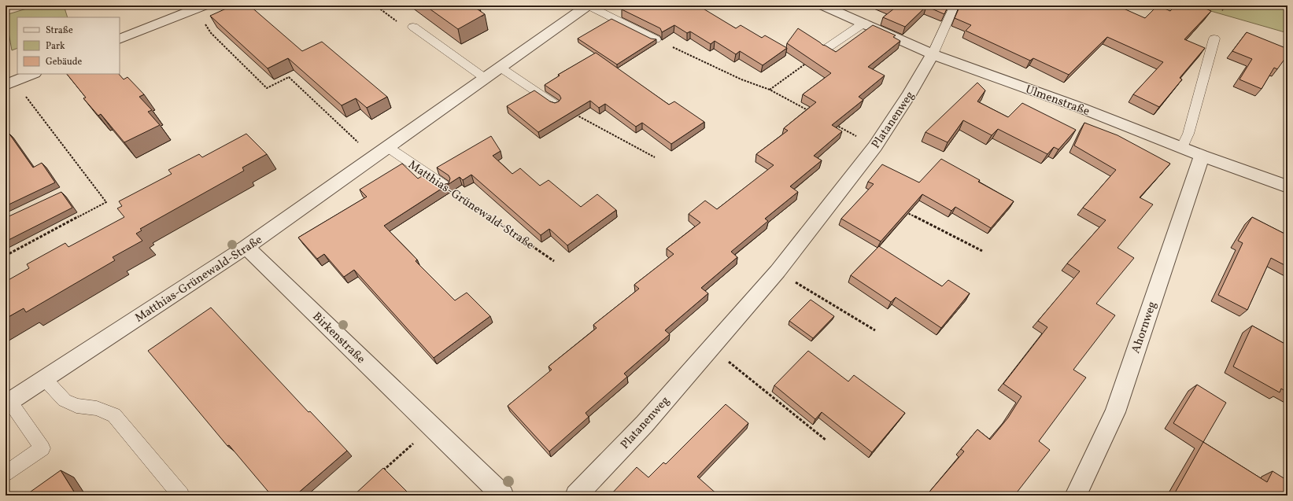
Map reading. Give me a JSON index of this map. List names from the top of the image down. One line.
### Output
{"streets":{"street":["Ulmenstraße","Platanenweg","Matthias-Grünewald-Straße","Ahornweg","Birkenstraße"]},"crossings":[["Ulmenstraße","Platanenweg"],["Ulmenstraße","Ahornweg"],["Matthias-Grünewald-Straße","Birkenstraße"]],"legend":["Straße","Park","Gebäude"]}
